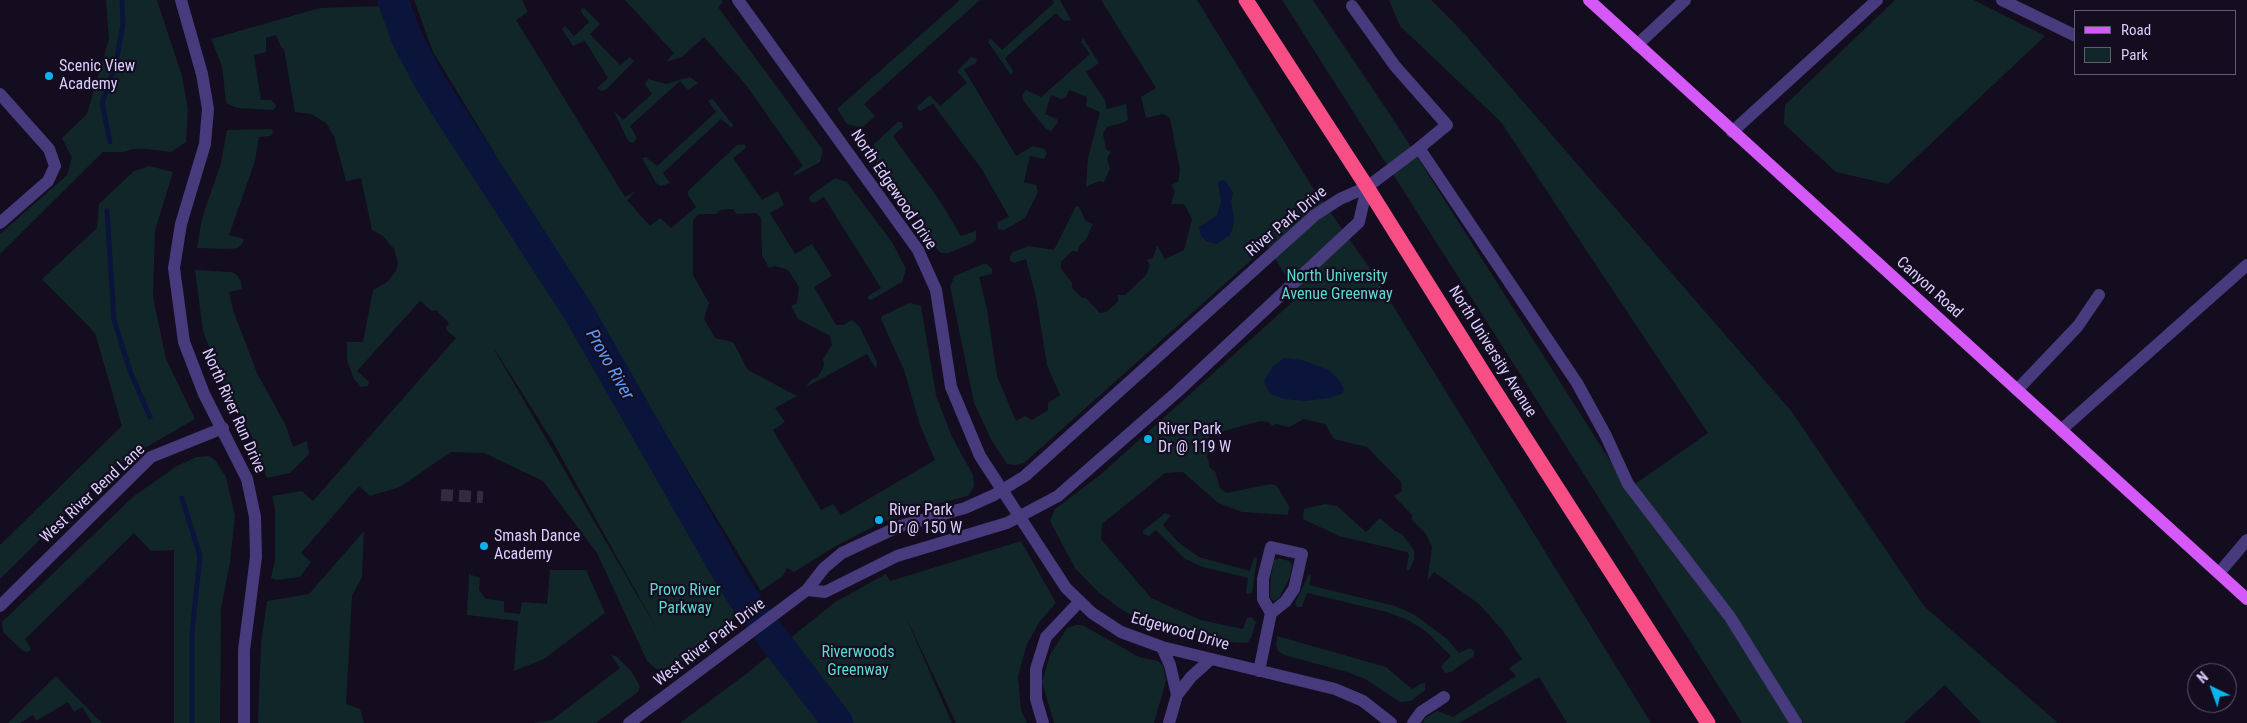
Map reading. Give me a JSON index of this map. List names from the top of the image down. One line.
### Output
{"streets":{"highway":["North University Avenue"],"main road":["Canyon Road"],"street":["North Edgewood Drive","River Park Drive","North River Run Drive","West River Bend Lane","Edgewood Drive","West River Park Drive"]},"crossings":[["North Edgewood Drive","River Park Drive"],["North Edgewood Drive","Edgewood Drive"],["North Edgewood Drive","West River Park Drive"],["River Park Drive","North University Avenue"],["River Park Drive","West River Park Drive"],["North River Run Drive","West River Bend Lane"]],"water":["Provo River"],"parks":["North University Avenue Greenway","Provo River Parkway","Riverwoods Greenway"],"places":["Scenic View Academy","River Park Dr @ 119 W","River Park Dr @ 150 W","Smash Dance Academy"],"legend":["Road","Park"],"north":"top left"}
